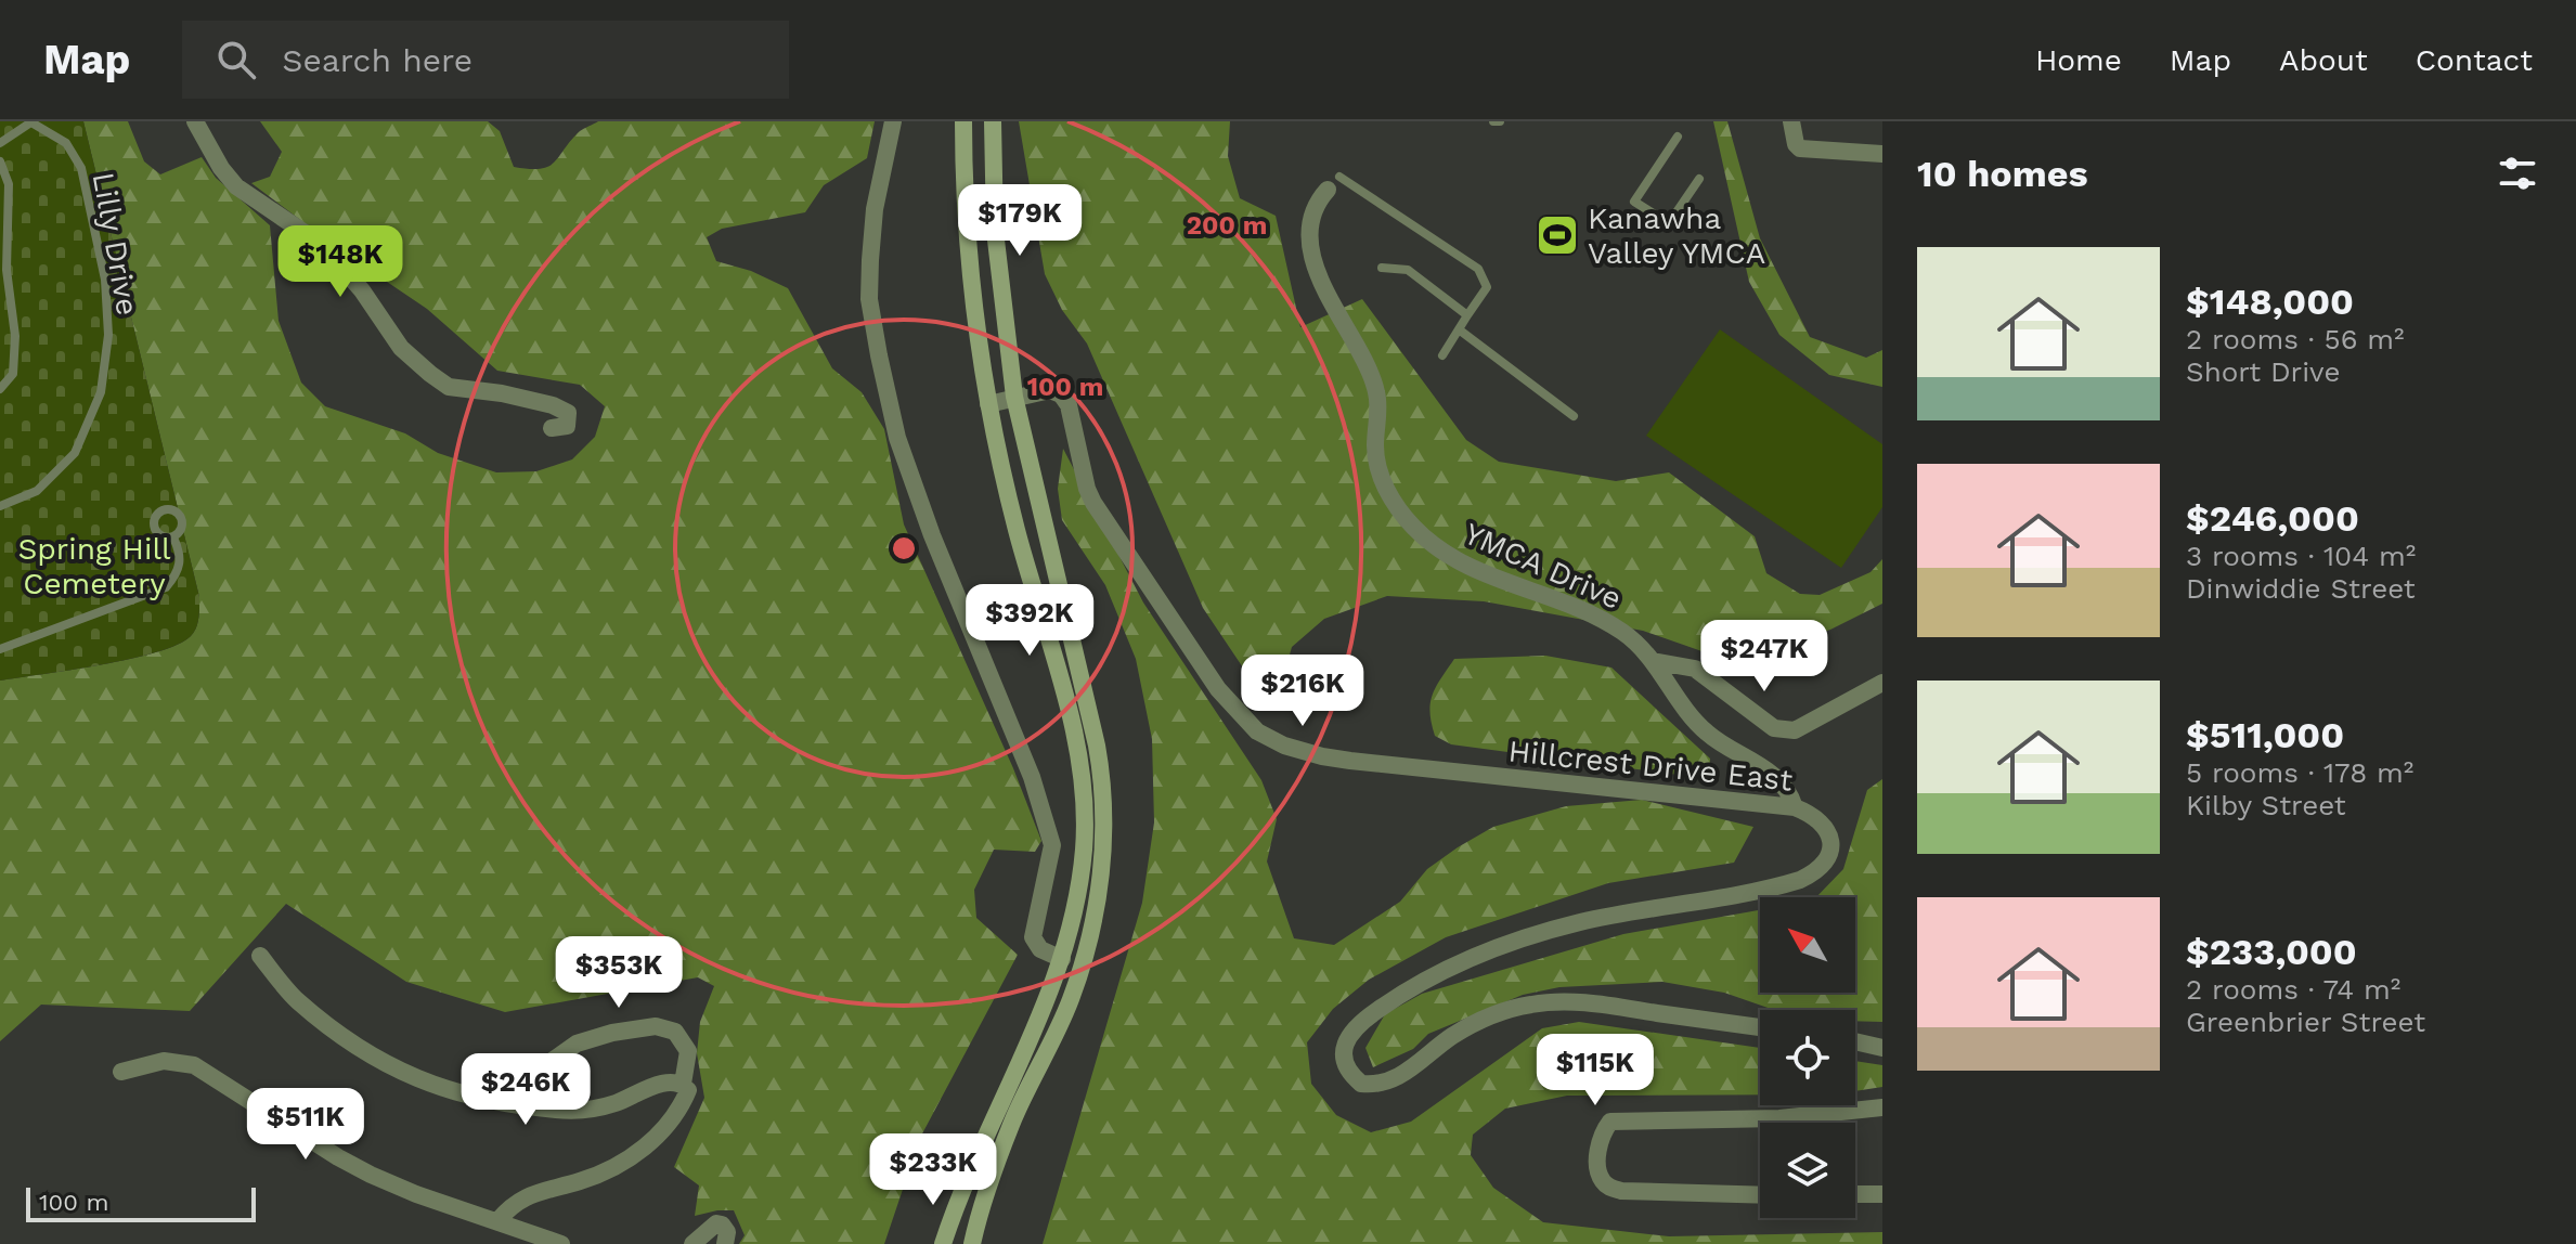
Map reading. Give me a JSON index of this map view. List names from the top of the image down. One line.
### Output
{"streets":{"street":["YMCA Drive","Hillcrest Drive East"],"lane":["Lilly Drive"]},"crossings":[["YMCA Drive","Hillcrest Drive East"]],"parks":["Spring Hill Cemetery"],"places":{"sports":["Kanawha Valley YMCA"]},"scale_bar":"100 m","north":"top left","page":{"header":"Map","search":"Search here","nav":["Home","Map","About","Contact"],"heading":"10 homes","price":["$179K","$148K","$392K","$247K","$216K","$353K","$115K","$246K","$511K","$233K"],"list":[{"name":"$148,000","note":"2 rooms · 56 m² · Short Drive"},{"name":"$246,000","note":"3 rooms · 104 m² · Dinwiddie Street"},{"name":"$511,000","note":"5 rooms · 178 m² · Kilby Street"},{"name":"$233,000","note":"2 rooms · 74 m² · Greenbrier Street"}],"scale":"100 m"},"rings":["200 m","100 m"]}
